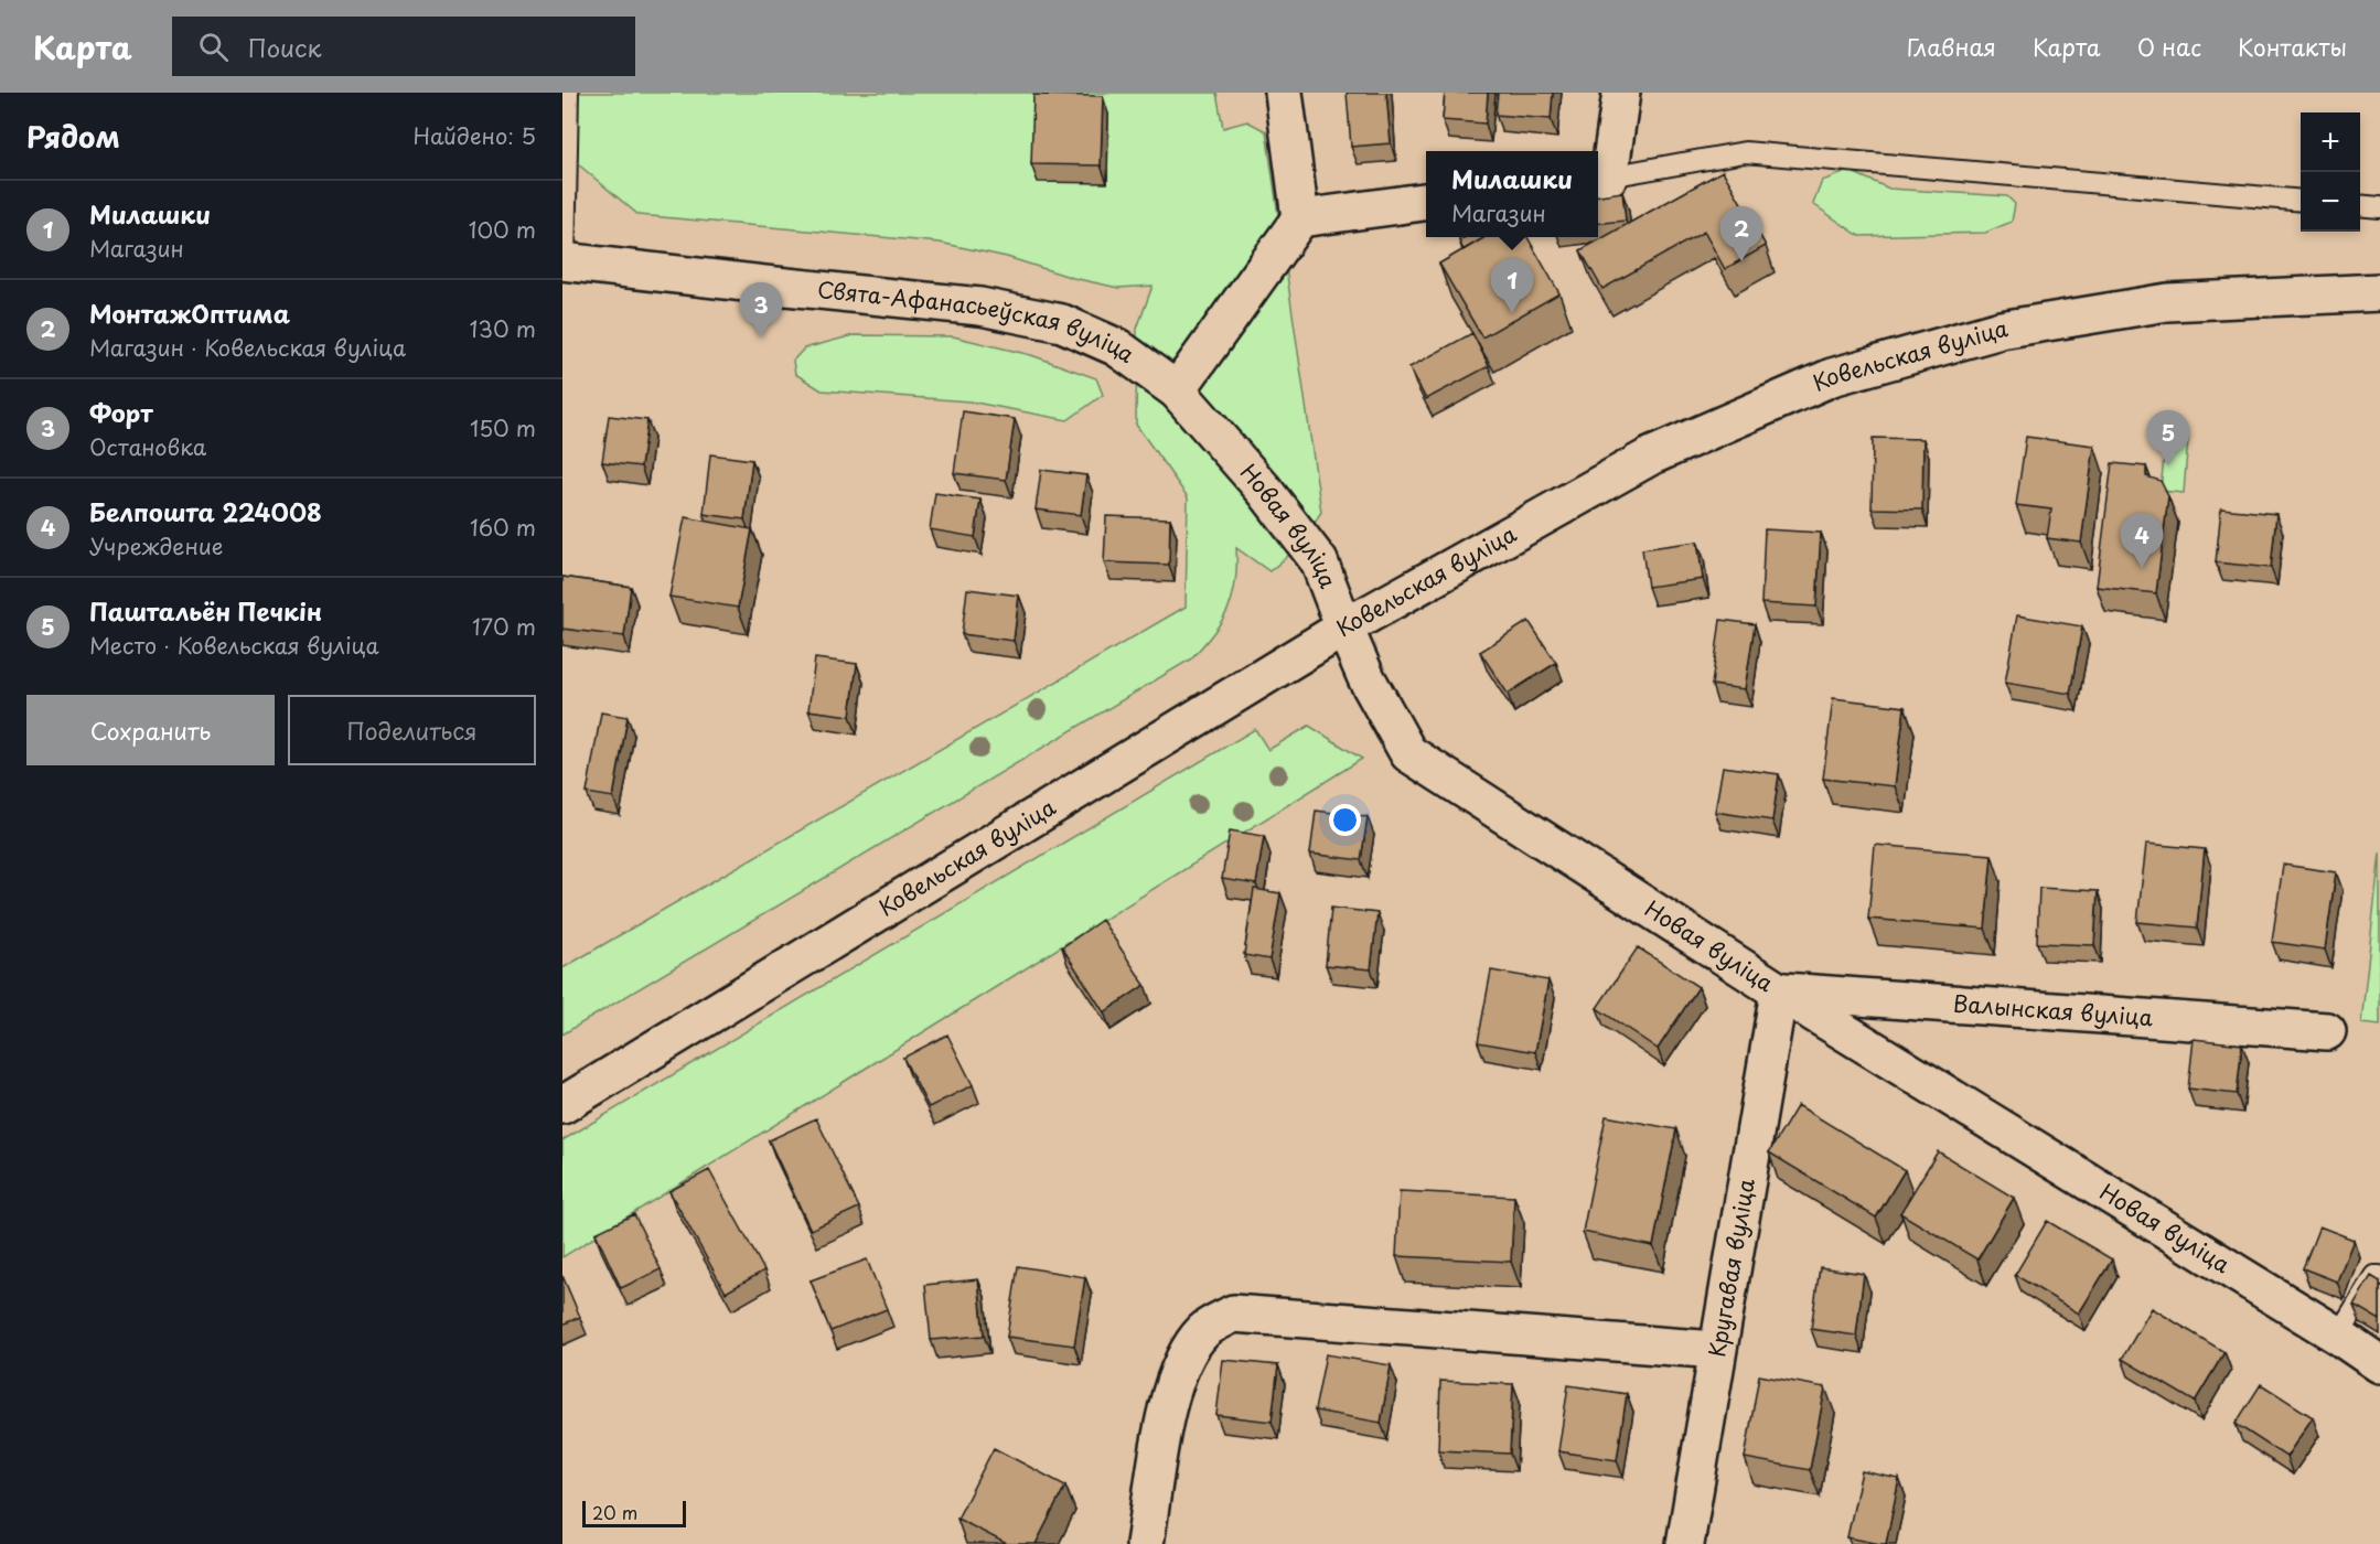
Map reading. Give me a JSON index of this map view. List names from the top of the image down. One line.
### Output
{"streets":{"street":["Свята-Афанасьеўская вуліца","Ковельская вуліца","Новая вуліца","Валынская вуліца","Кругавая вуліца"]},"crossings":[["Свята-Афанасьеўская вуліца","Новая вуліца"],["Ковельская вуліца","Новая вуліца"],["Новая вуліца","Валынская вуліца"],["Новая вуліца","Кругавая вуліца"],["Валынская вуліца","Кругавая вуліца"]],"scale_bar":"20 m","page":{"header":"Карта","search":"Поиск","nav":["Главная","Карта","О нас","Контакты"],"heading":["Рядом","Найдено: 5"],"map_buttons":["+","−"],"popup":["Милашки","Магазин"],"list":[{"mark":"1","name":"Милашки","note":"Магазин","value":"100 m"},{"mark":"2","name":"МонтажОптима","note":"Магазин · Ковельская вуліца","value":"130 m"},{"mark":"3","name":"Форт","note":"Остановка","value":"150 m"},{"mark":"4","name":"Белпошта 224008","note":"Учреждение","value":"160 m"},{"mark":"5","name":"Паштальён Печкін","note":"Место · Ковельская вуліца","value":"170 m"}],"pins":["2","1","3","5","4"],"buttons":["Сохранить","Поделиться"],"scale":"20 m"}}
